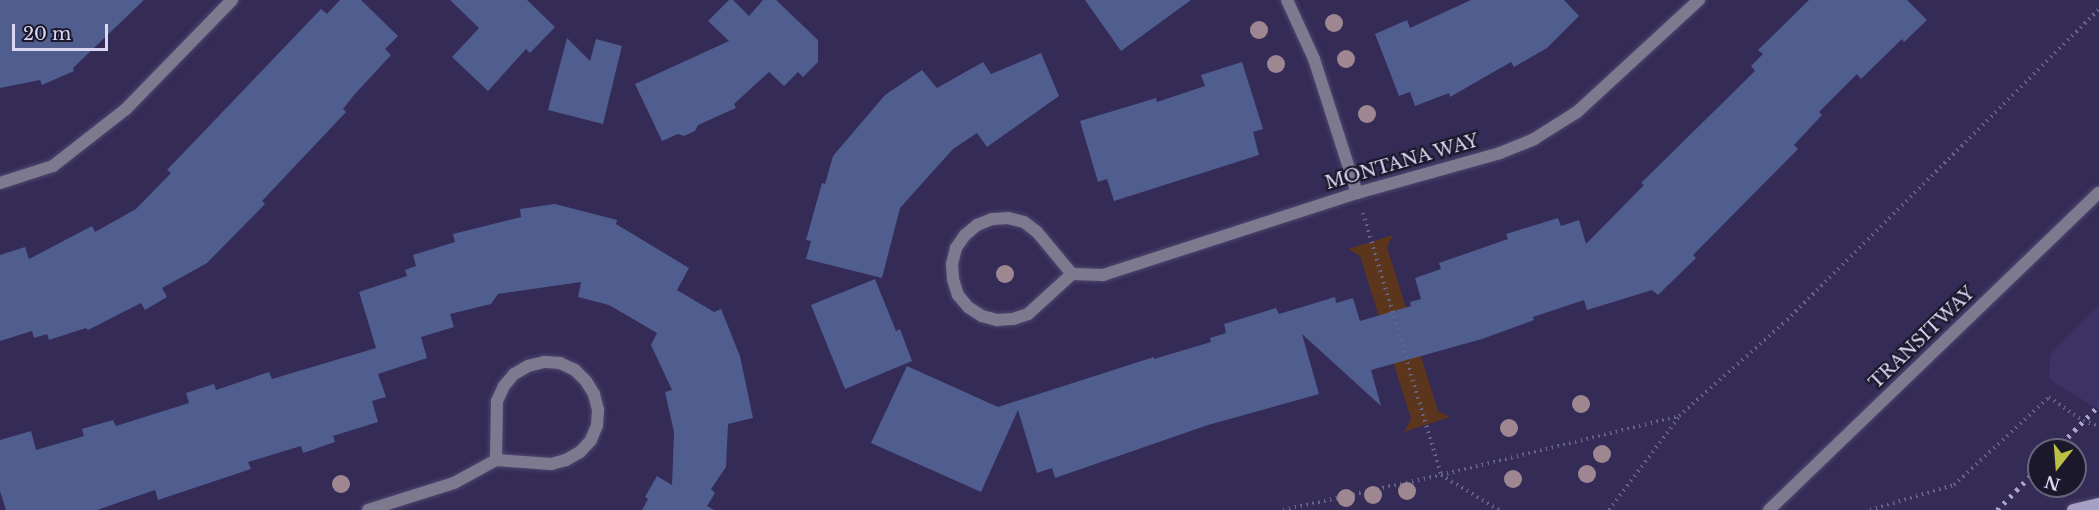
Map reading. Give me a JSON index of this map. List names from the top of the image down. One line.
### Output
{"streets":{"street":["MONTANA WAY","TRANSITWAY"]},"scale_bar":"20 m","north":"bottom"}
